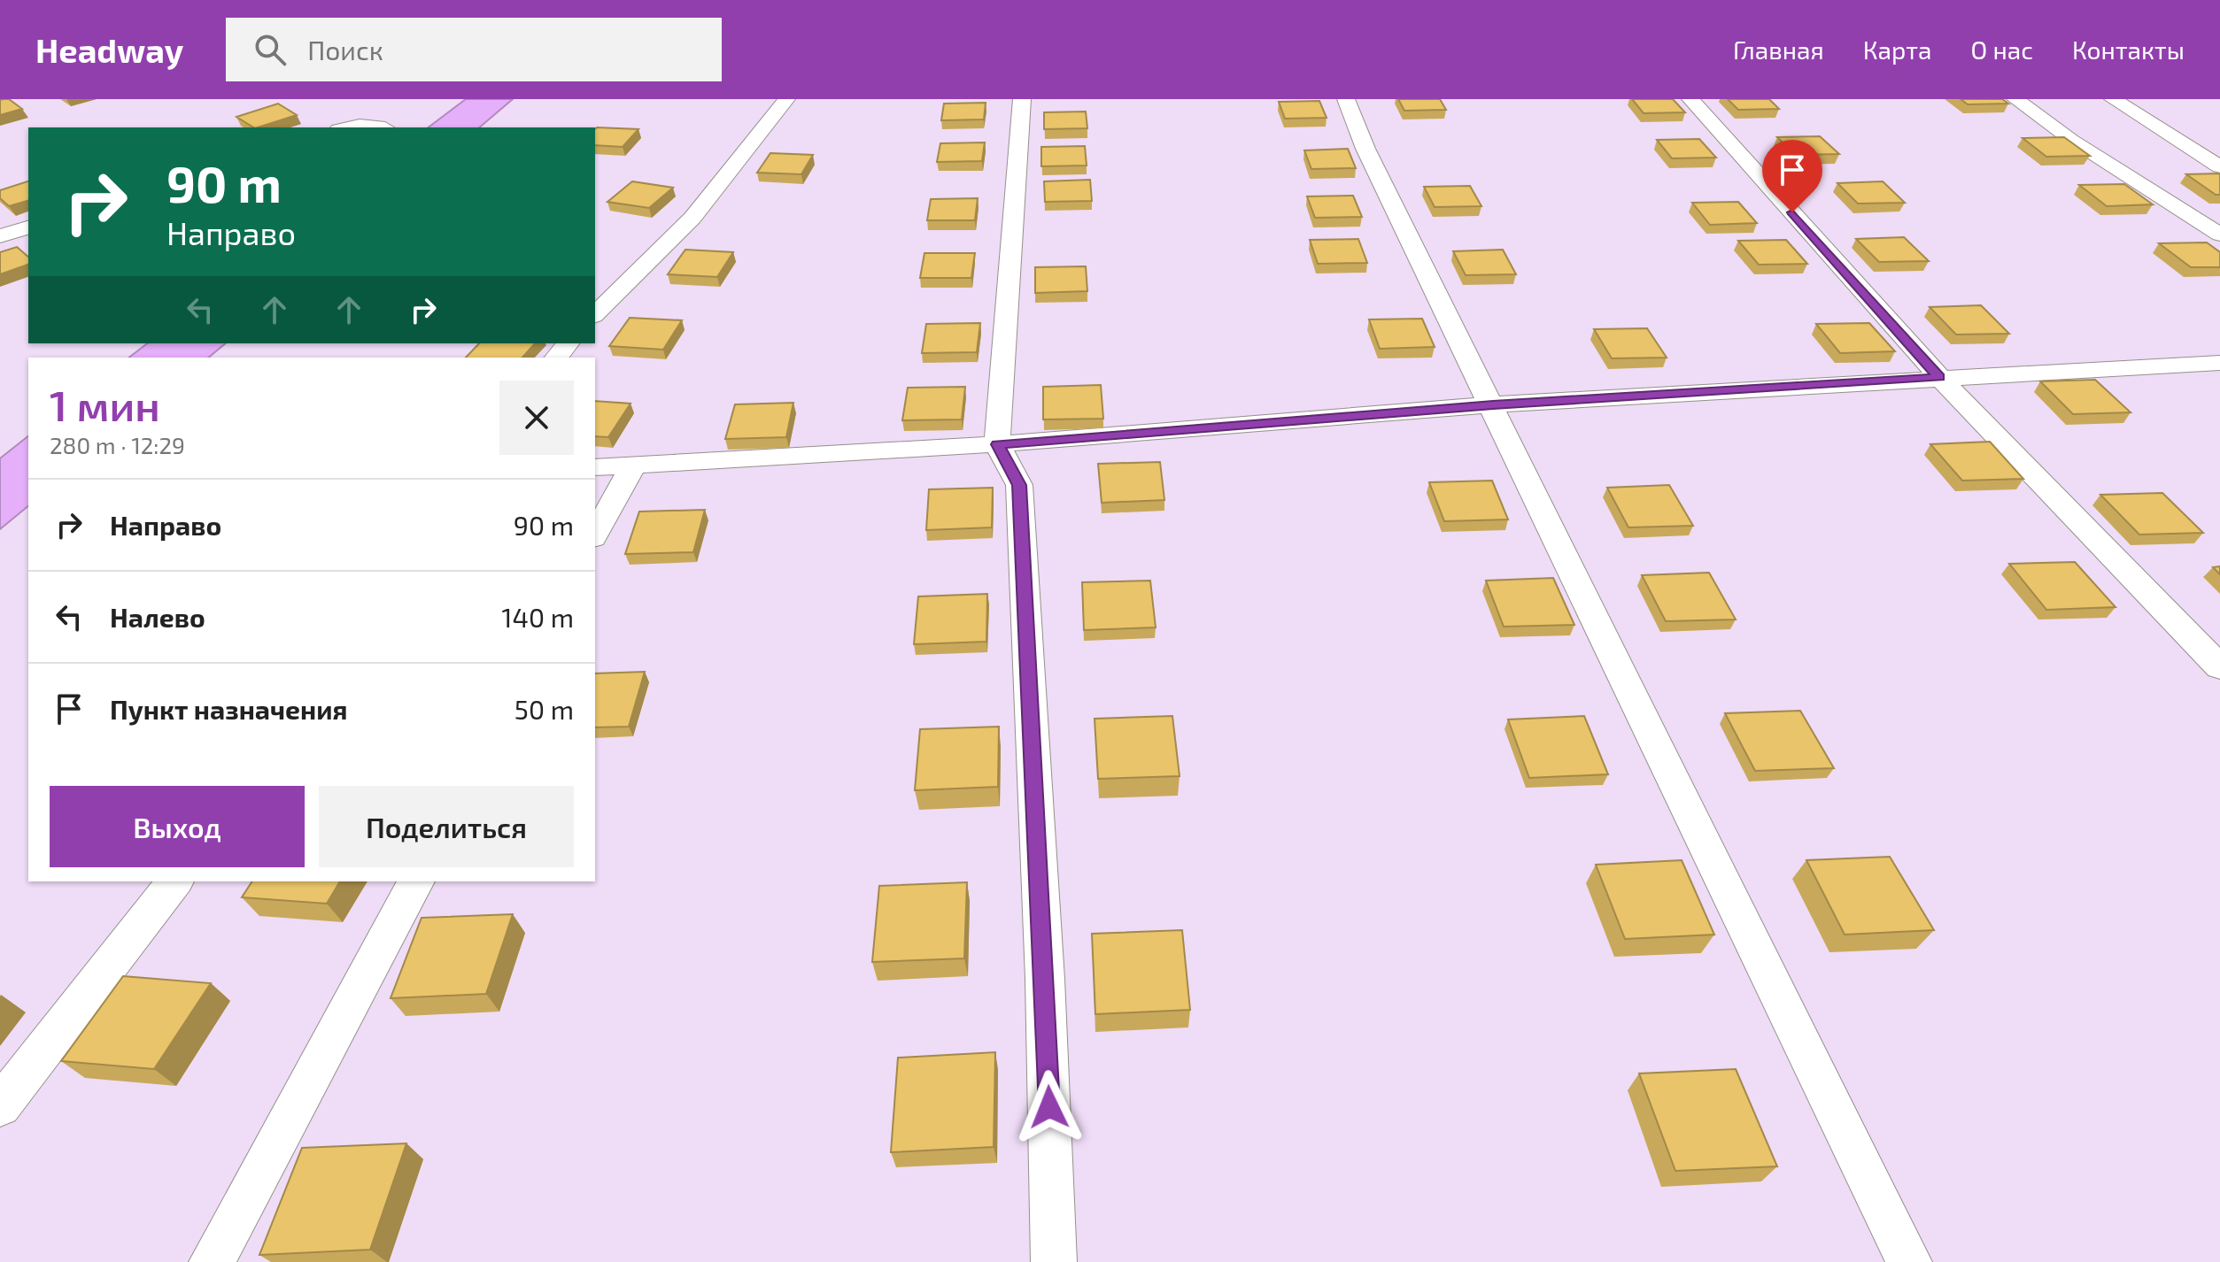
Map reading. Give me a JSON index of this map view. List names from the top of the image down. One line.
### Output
{"page":{"header":"Headway","search":"Поиск","nav":["Главная","Карта","О нас","Контакты"],"turn":["90 m","Направо"],"heading":["1 мин","280 m · 12:29"],"list":[{"name":"Направо","value":"90 m"},{"name":"Налево","value":"140 m"},{"name":"Пункт назначения","value":"50 m"}],"buttons":["Выход","Поделиться"]}}
